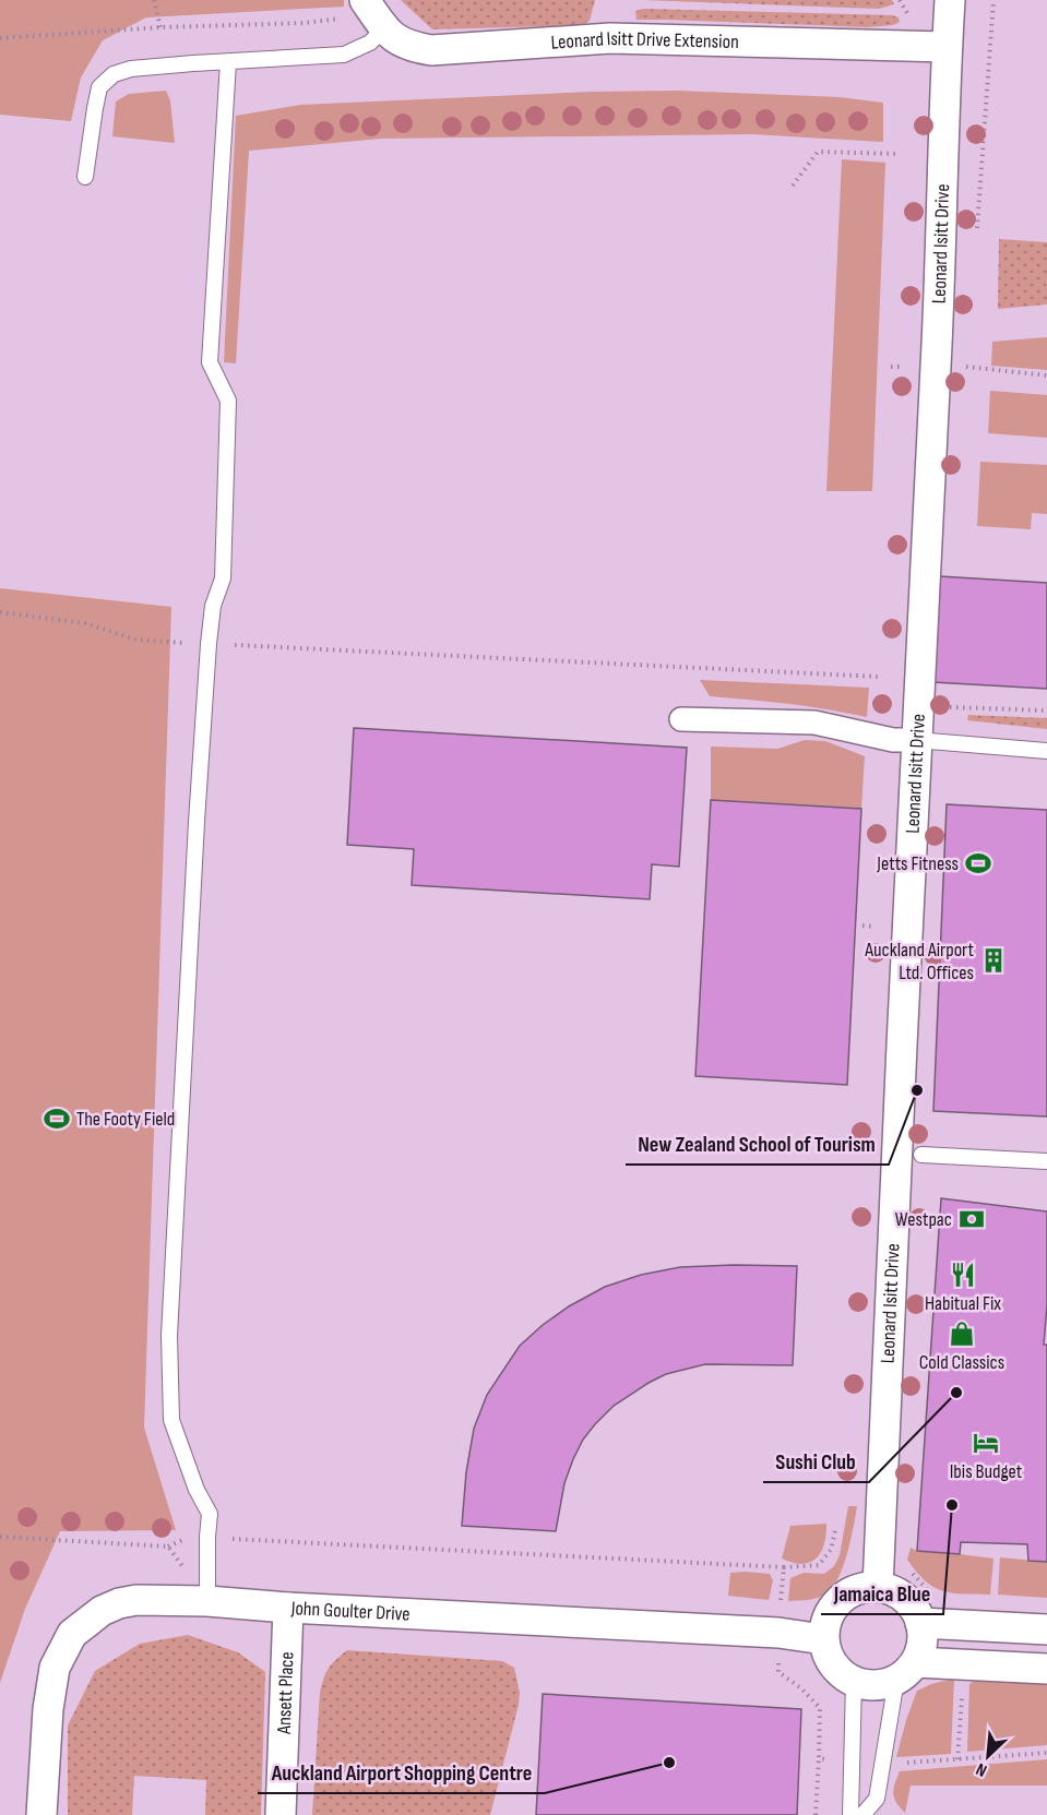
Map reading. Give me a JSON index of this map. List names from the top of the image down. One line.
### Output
{"streets":{"street":["Leonard Isitt Drive Extension","Leonard Isitt Drive","John Goulter Drive","Ansett Place"]},"crossings":[["Leonard Isitt Drive Extension","Leonard Isitt Drive"],["Leonard Isitt Drive","John Goulter Drive"],["John Goulter Drive","Ansett Place"]],"places":{"sports":["Jetts Fitness","The Footy Field"],"building":["Auckland Airport Ltd. Offices"],"other":["New Zealand School of Tourism","Sushi Club","Jamaica Blue","Auckland Airport Shopping Centre"],"bank":["Westpac"],"restaurant":["Habitual Fix"],"shop":["Cold Classics"],"hotel":["Ibis Budget"]},"north":"bottom left"}
